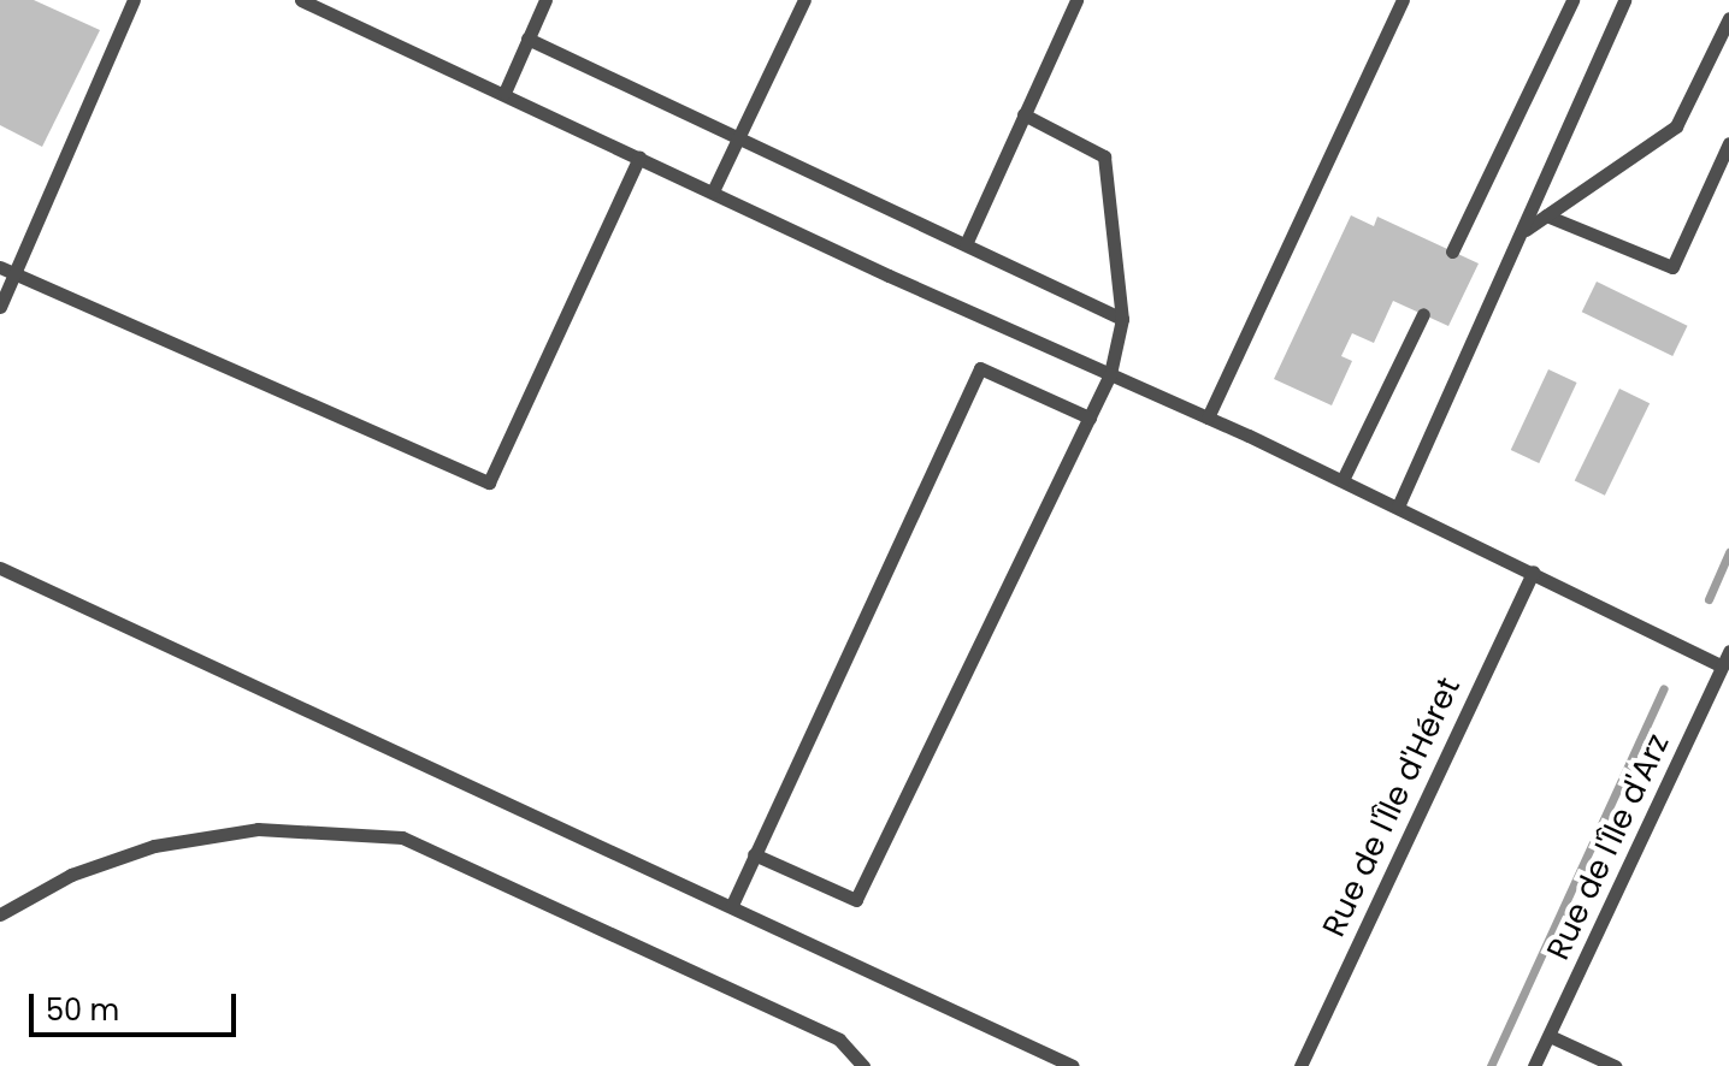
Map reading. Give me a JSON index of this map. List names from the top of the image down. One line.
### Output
{"streets":{"lane":["Rue de l'Île d'Héret","Rue de l'Île d'Arz"]},"scale_bar":"50 m"}
